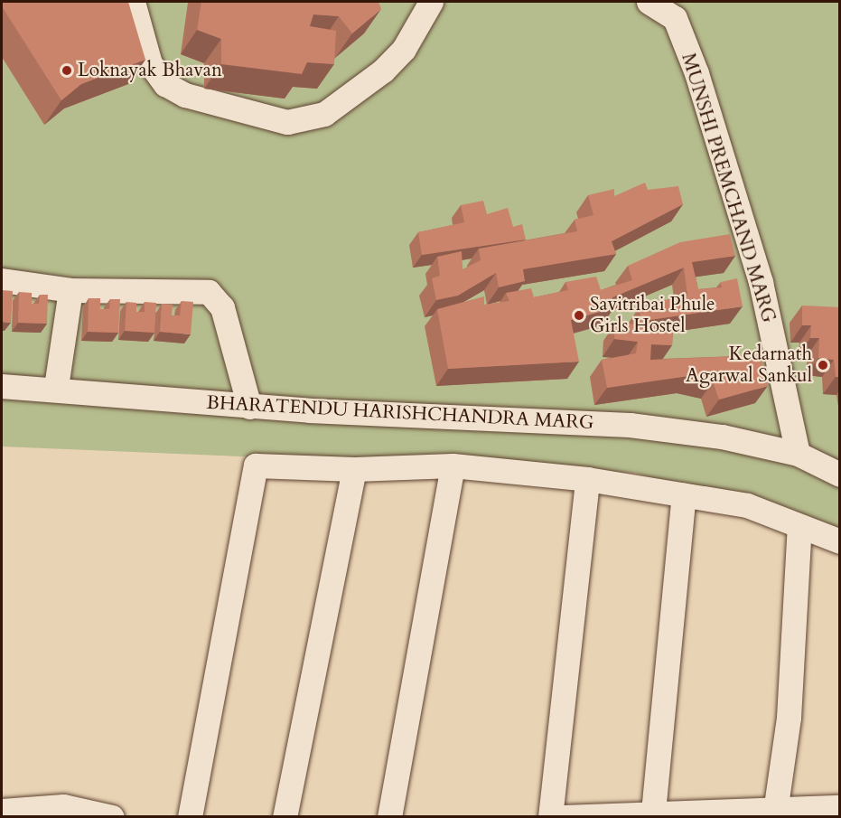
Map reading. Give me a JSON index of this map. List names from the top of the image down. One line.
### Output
{"streets":{"street":["MUNSHI PREMCHAND MARG","BHARATENDU HARISHCHANDRA MARG"]},"crossings":[["MUNSHI PREMCHAND MARG","BHARATENDU HARISHCHANDRA MARG"]],"places":["Loknayak Bhavan","Savitribai Phule Girls Hostel","Kedarnath Agarwal Sankul"]}
